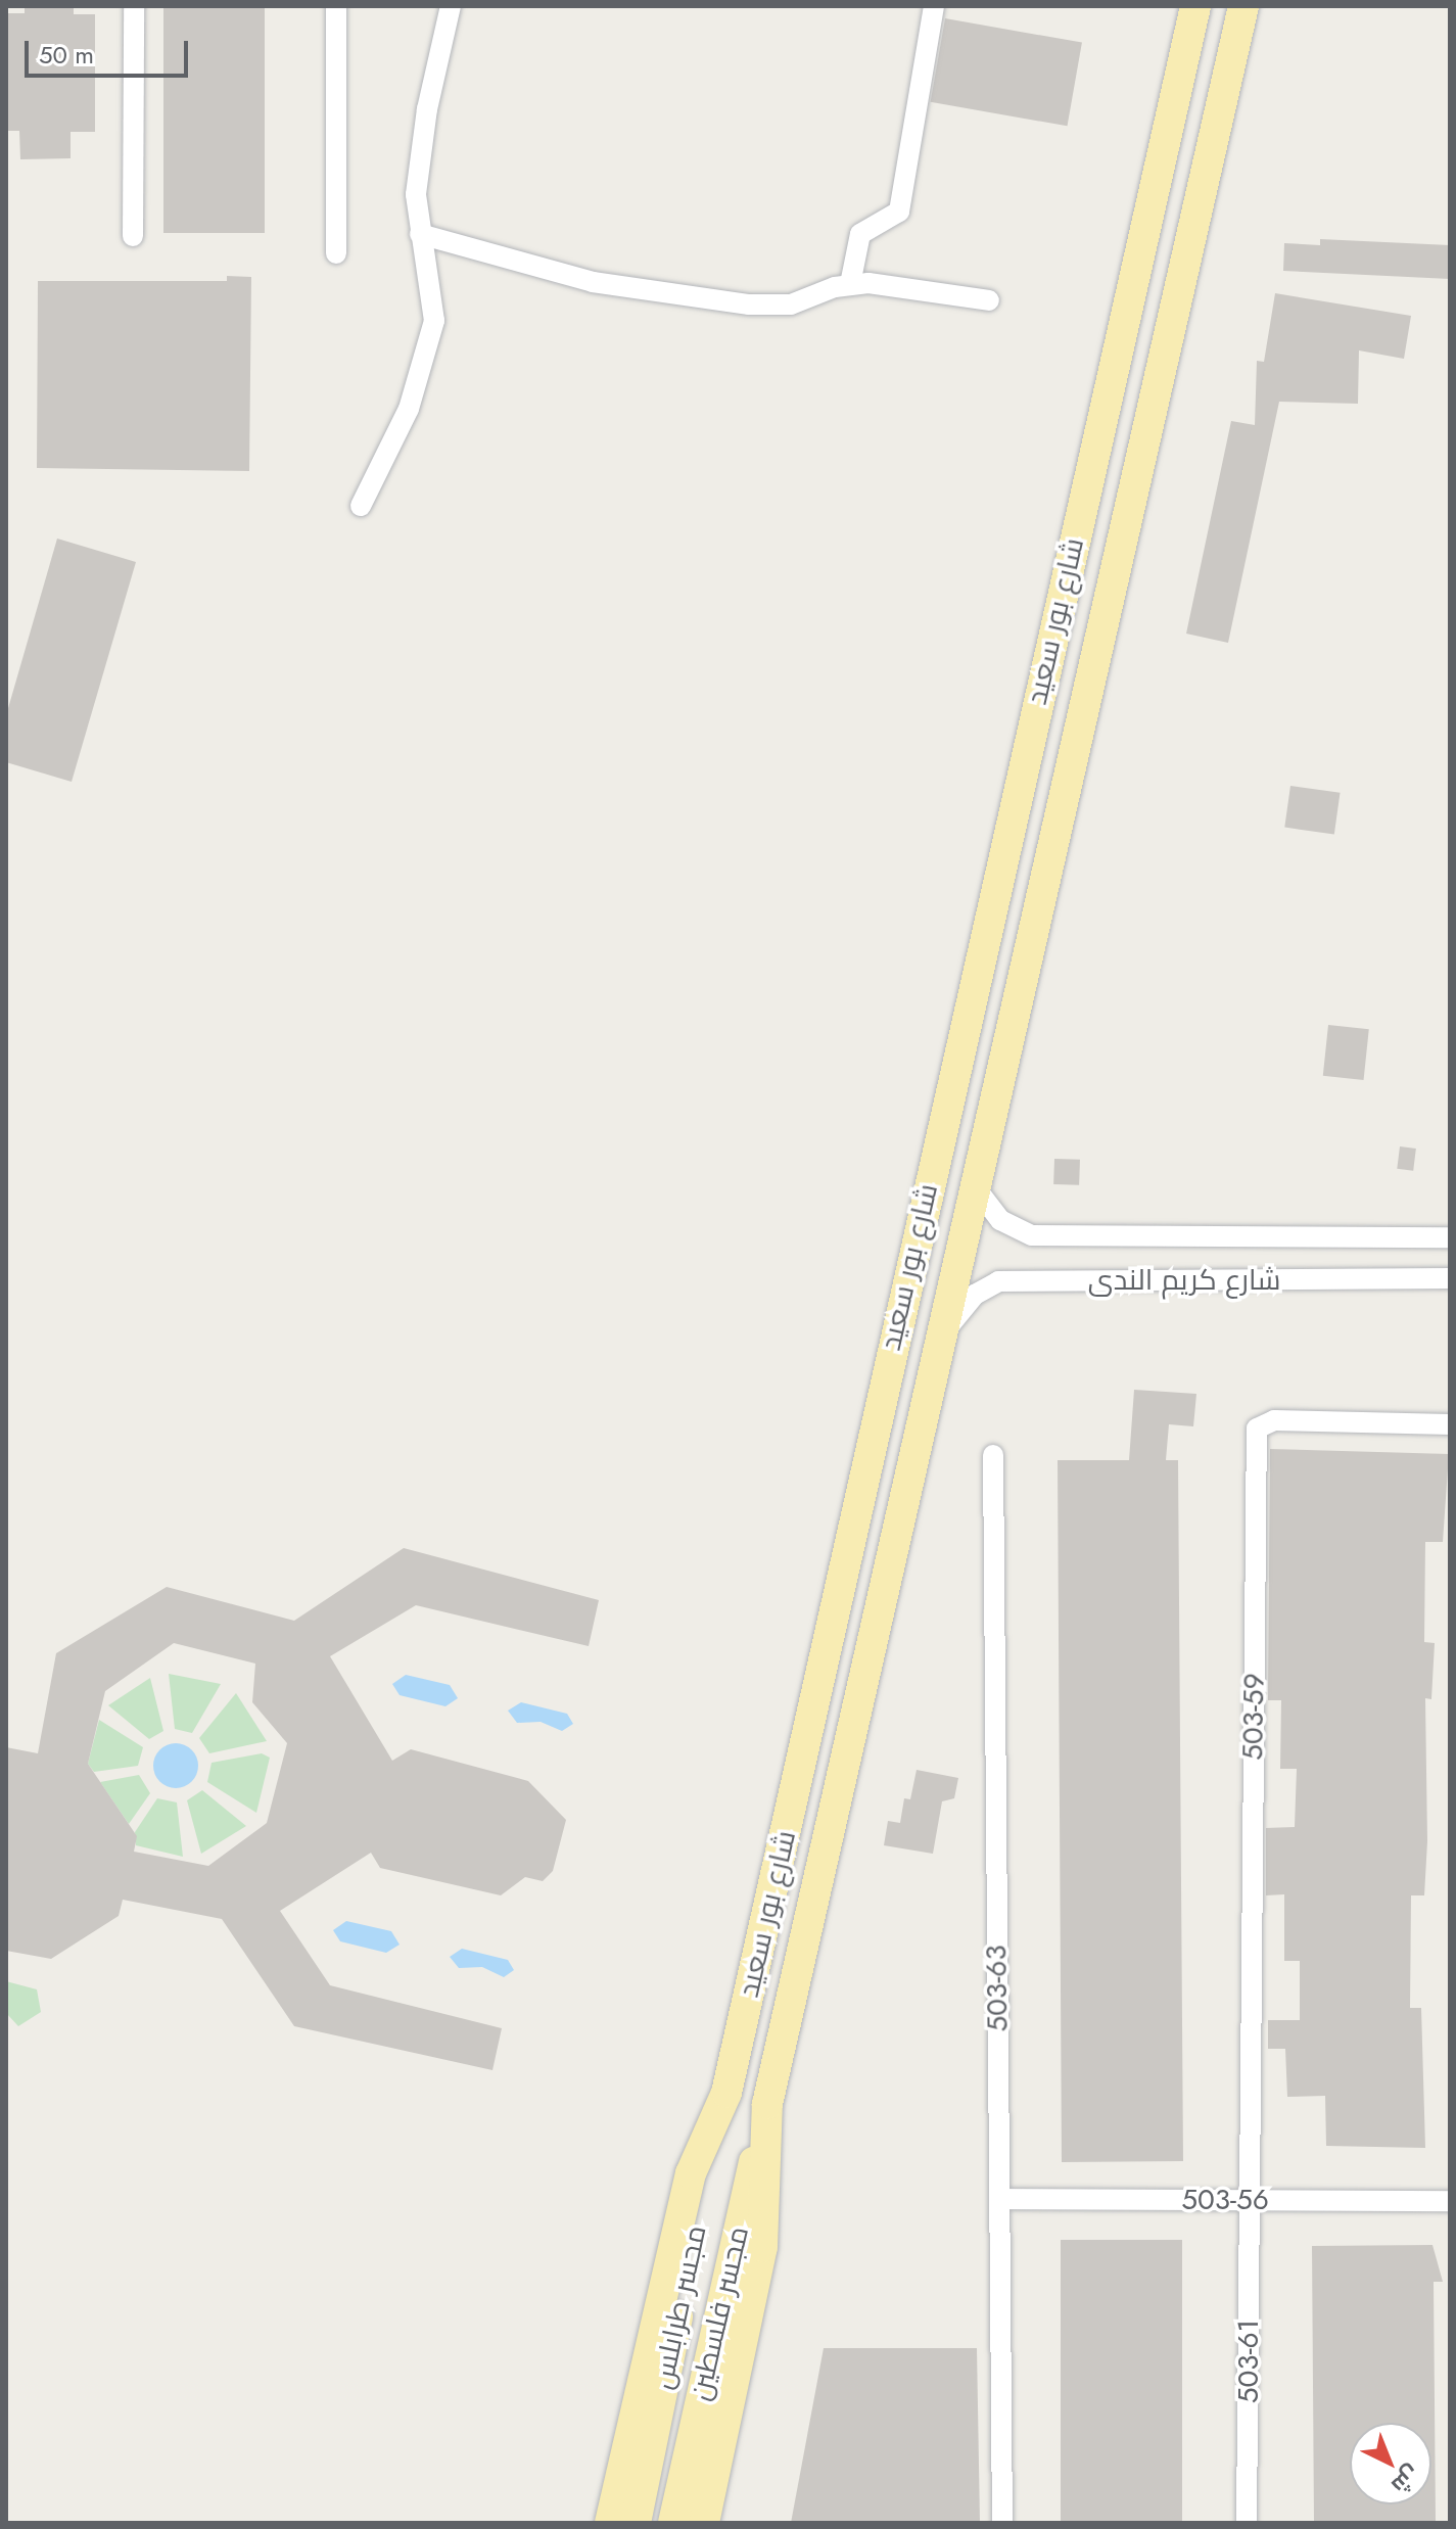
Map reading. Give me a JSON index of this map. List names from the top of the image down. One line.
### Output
{"streets":{"main road":["شارع بور سعيد","مجسر طرابلس","مجسر فلسطين"],"street":["شارع كريم الندى","503-59","503-63","503-56","503-61"]},"crossings":[["شارع بور سعيد","شارع كريم الندى"],["شارع بور سعيد","مجسر طرابلس"],["شارع بور سعيد","مجسر فلسطين"],["503-59","503-56"],["503-59","503-61"],["503-63","503-56"],["503-56","503-61"]],"scale_bar":"50 m","north":"bottom right"}
